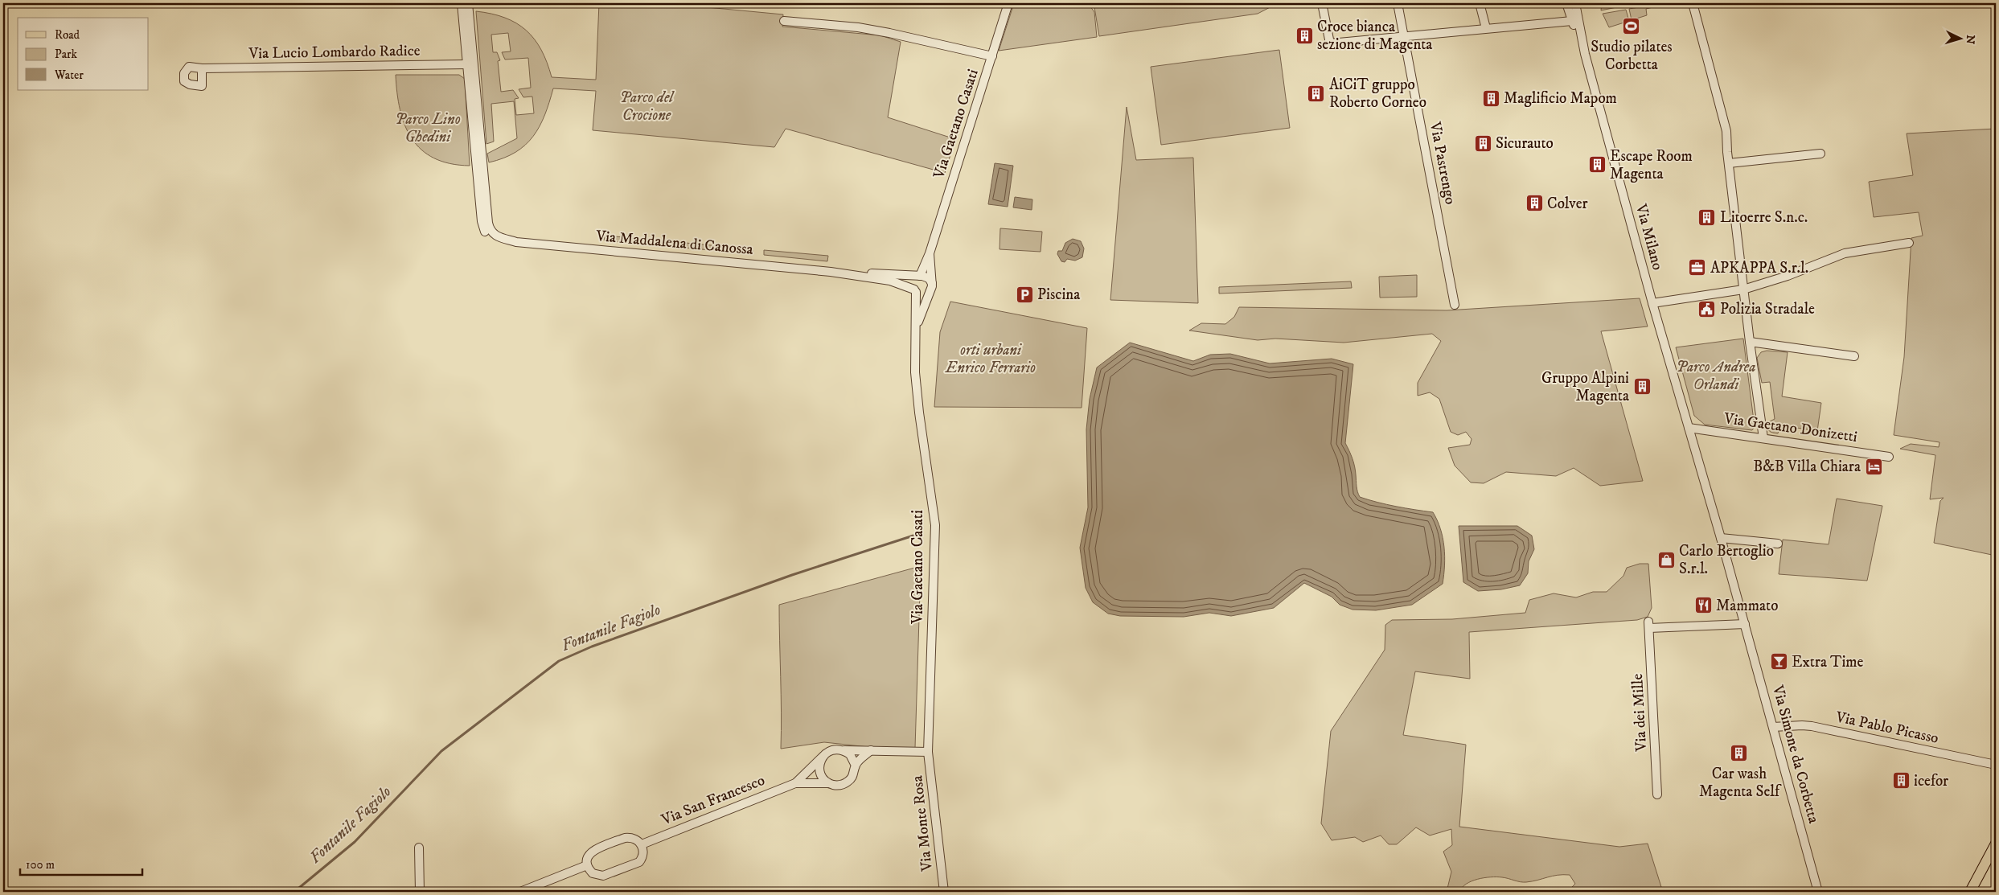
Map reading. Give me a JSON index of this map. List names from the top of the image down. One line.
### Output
{"streets":{"street":["Via Lucio Lombardo Radice","Via Gaetano Casati","Via Pastrengo","Via Milano","Via Maddalena di Canossa","Via Gaetano Donizetti","Via dei Mille","Via Pablo Picasso","Via Simone da Corbetta","Via San Francesco","Via Monte Rosa"]},"crossings":[["Via Lucio Lombardo Radice","Via Maddalena di Canossa"],["Via Gaetano Casati","Via Maddalena di Canossa"],["Via Gaetano Casati","Via San Francesco"],["Via Gaetano Casati","Via Monte Rosa"],["Via Milano","Via Gaetano Donizetti"],["Via Milano","Via Simone da Corbetta"],["Via dei Mille","Via Simone da Corbetta"],["Via Pablo Picasso","Via Simone da Corbetta"],["Via San Francesco","Via Monte Rosa"]],"water":["Fontanile Fagiolo"],"parks":["Parco del Crocione","Parco Lino Ghedini","orti urbani Enrico Ferrario","Parco Andrea Orlandi"],"places":{"sports":["Studio pilates Corbetta"],"building":["Croce bianca sezione di Magenta","AiCiT gruppo Roberto Corneo","Maglificio Mapom","Sicurauto","Escape Room Magenta","Colver","Litoerre S.n.c.","Gruppo Alpini Magenta","Car wash Magenta Self","icefor"],"office":["APKAPPA S.r.l."],"parking":["Piscina"],"public building":["Polizia Stradale"],"hotel":["B&B Villa Chiara"],"shop":["Carlo Bertoglio S.r.l."],"restaurant":["Mammato"],"bar":["Extra Time"]},"legend":["Road","Park","Water"],"scale_bar":"100 m","north":"right"}
